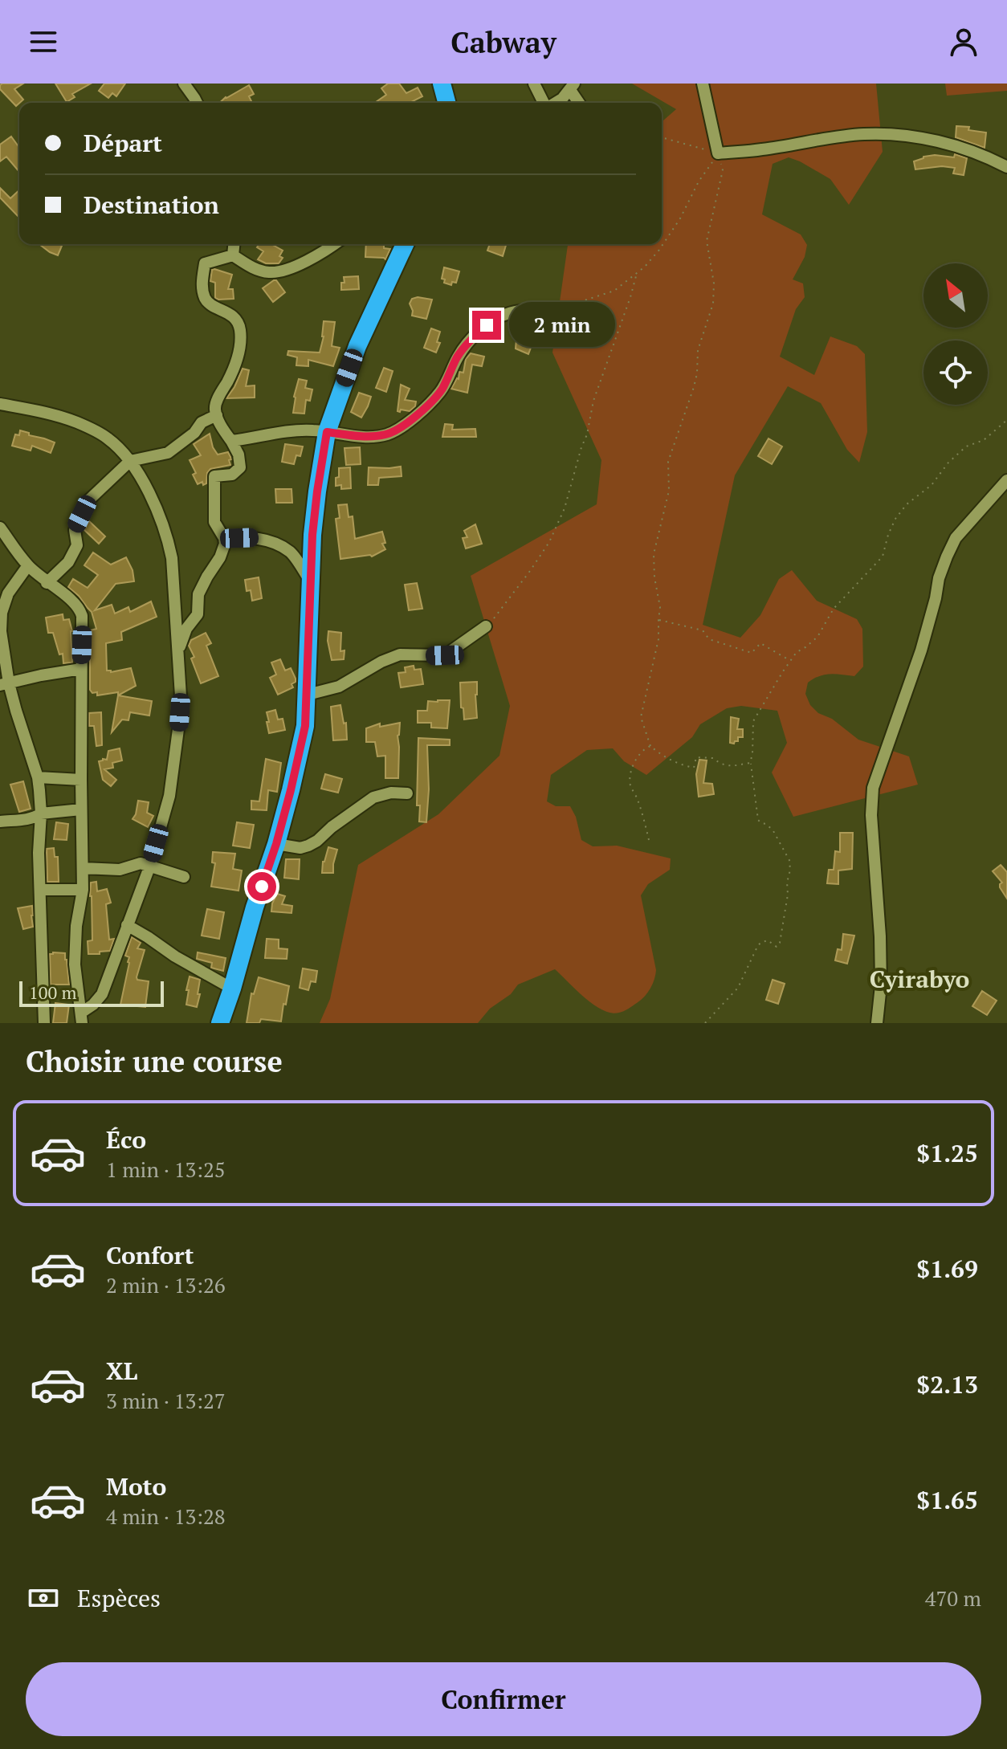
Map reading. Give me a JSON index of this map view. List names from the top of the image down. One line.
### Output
{"districts":["Cyirabyo"],"scale_bar":"100 m","north":"top left","page":{"header":"Cabway","banner":["Départ","Destination"],"bubble":"2 min","scale":"100 m","heading":"Choisir une course","list":[{"name":"Éco","note":"1 min · 13:25","value":"$1.25"},{"name":"Confort","note":"2 min · 13:26","value":"$1.69"},{"name":"XL","note":"3 min · 13:27","value":"$2.13"},{"name":"Moto","note":"4 min · 13:28","value":"$1.65"}],"pay":["Espèces","470 m"],"buttons":"Confirmer"}}
